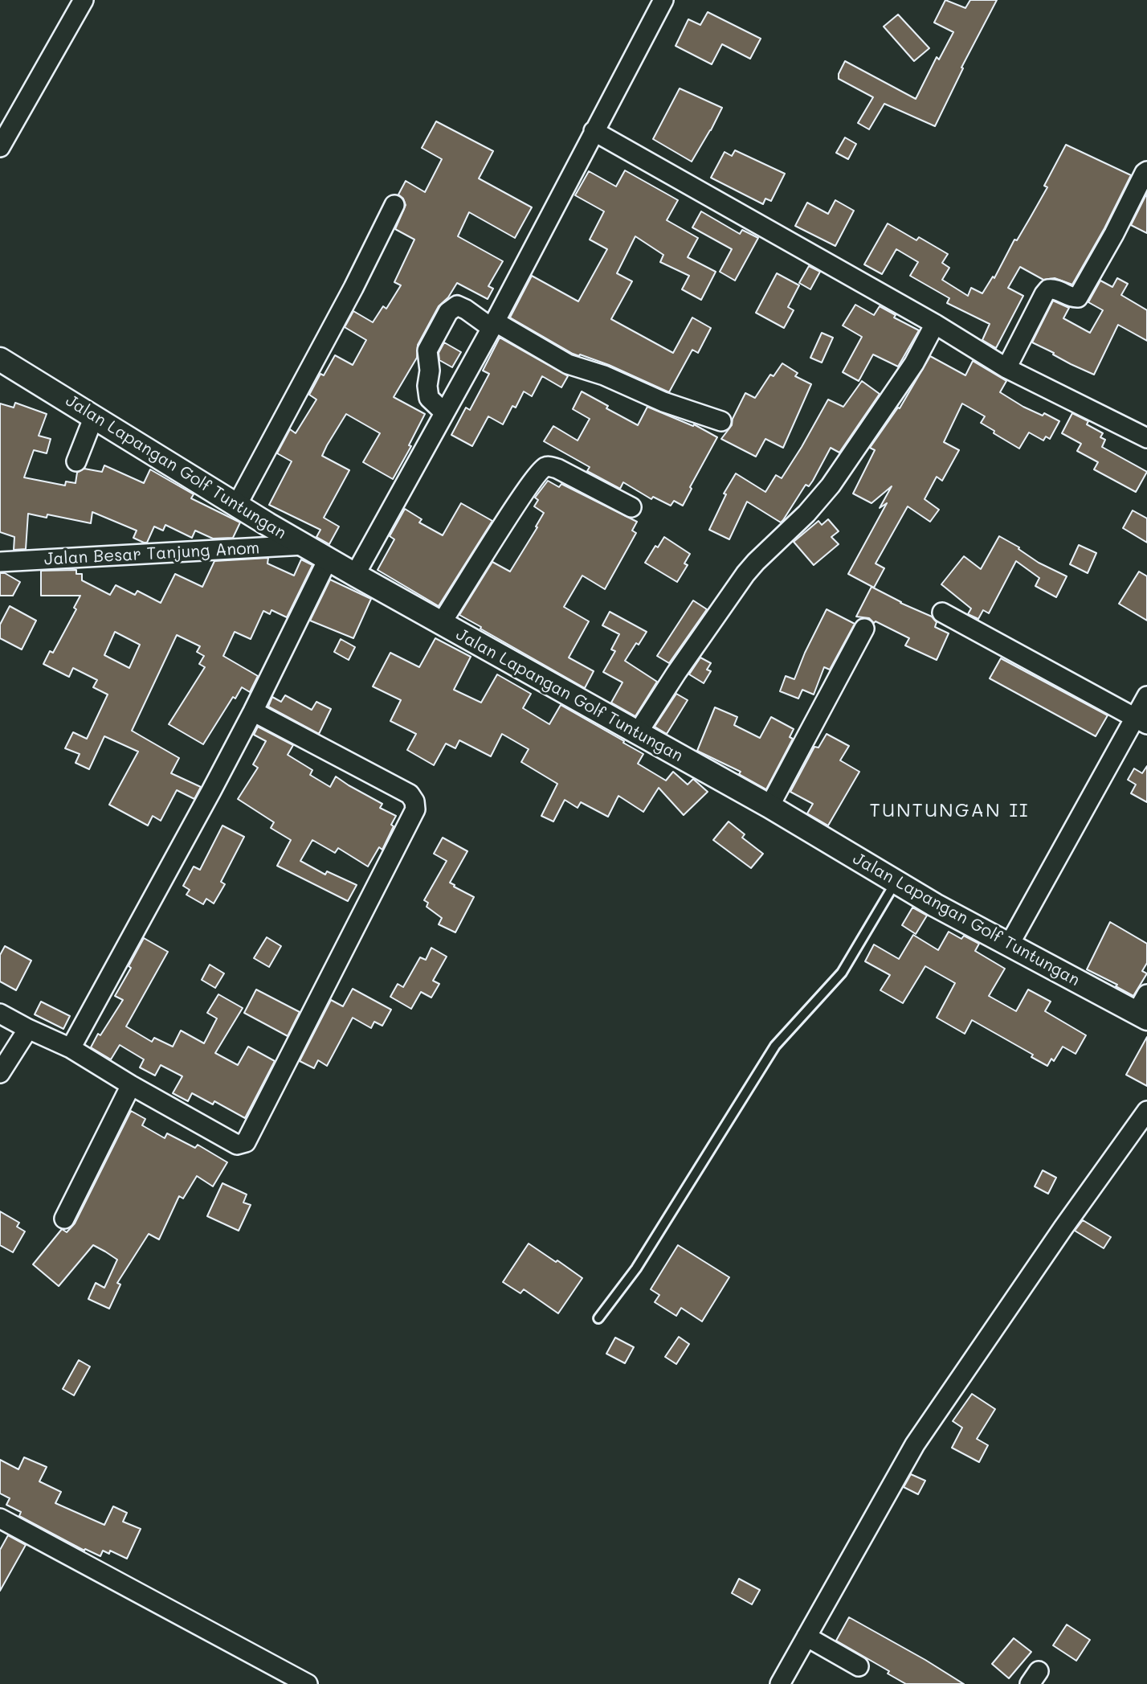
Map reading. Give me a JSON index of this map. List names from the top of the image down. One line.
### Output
{"streets":{"street":["Jalan Lapangan Golf Tuntungan","Jalan Besar Tanjung Anom"]},"crossings":[["Jalan Lapangan Golf Tuntungan","Jalan Besar Tanjung Anom"]],"districts":["TUNTUNGAN II"]}
